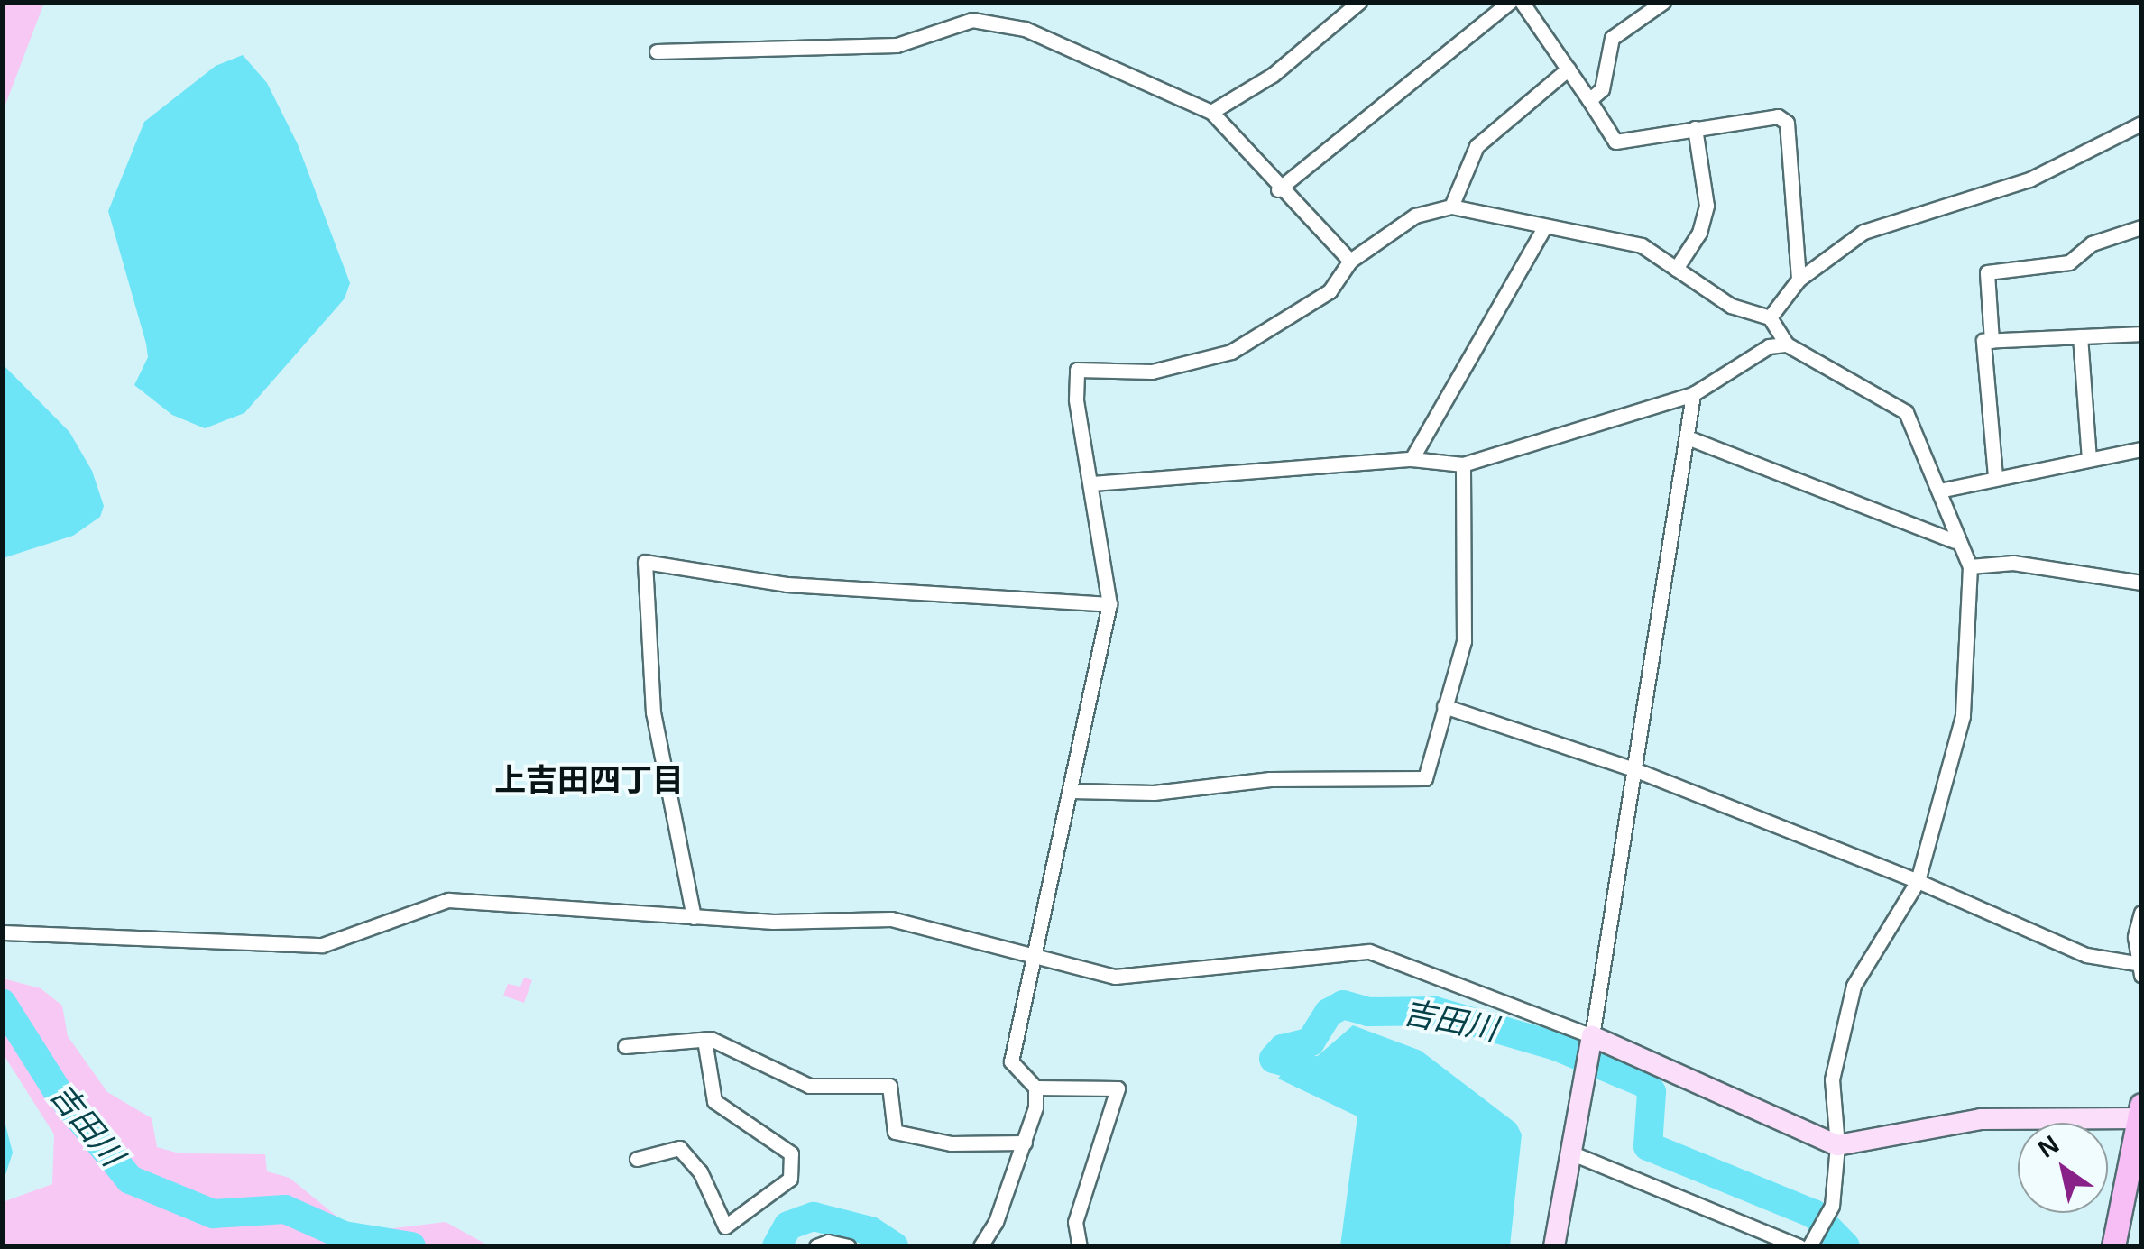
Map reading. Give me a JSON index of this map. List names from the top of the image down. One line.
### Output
{"districts":["上吉田四丁目"],"water":["吉田川"],"north":"top left"}
